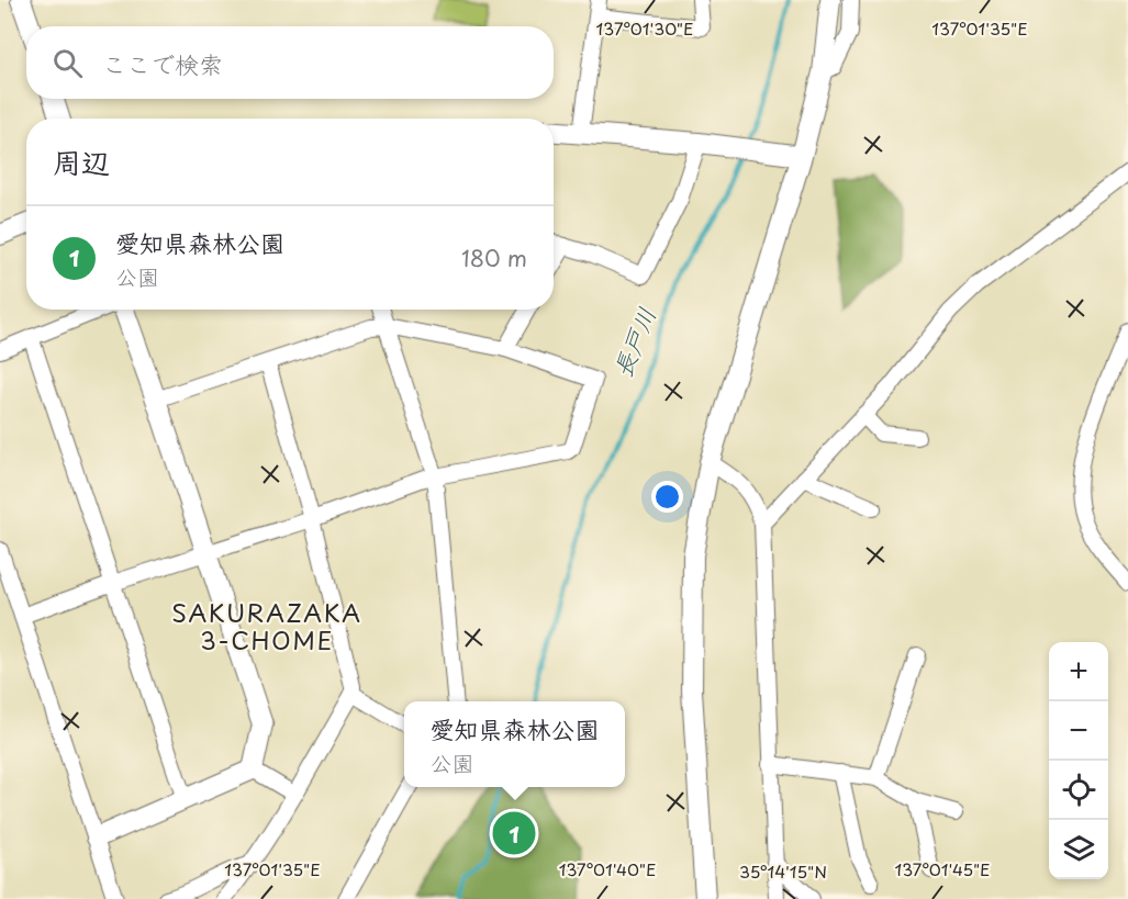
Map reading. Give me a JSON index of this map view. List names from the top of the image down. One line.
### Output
{"districts":["SAKURAZAKA 3-CHOME"],"water":["長戸川"],"page":{"search":"ここで検索","heading":"周辺","list":[{"mark":"1","name":"愛知県森林公園","note":"公園","value":"180 m"}],"map_buttons":["+","−"],"popup":["愛知県森林公園","公園"],"pins":"1"},"coordinates":["137°01'30\"E","137°01'35\"E","137°01'40\"E","137°01'45\"E","35°14'15\"N"]}
